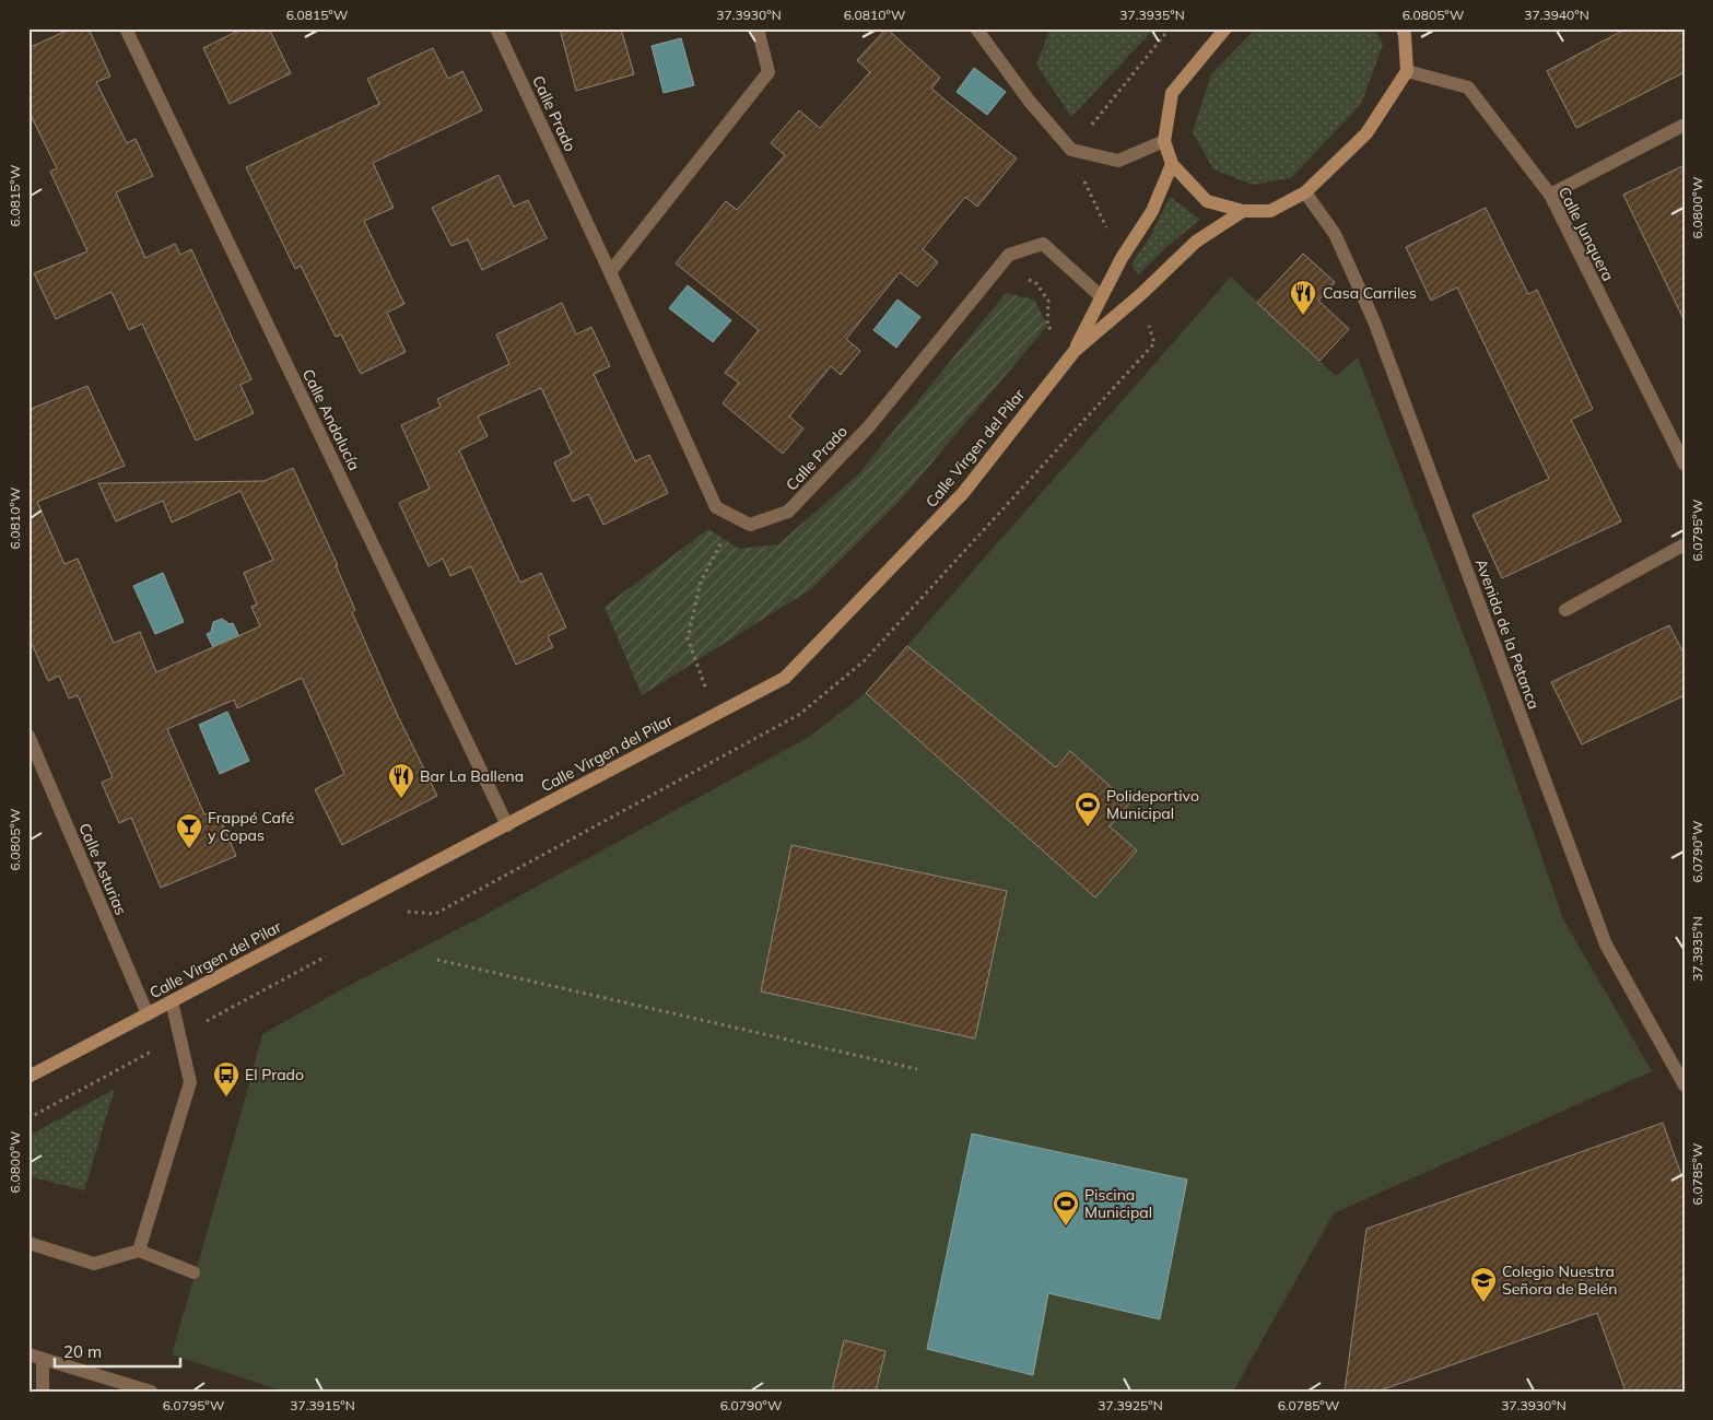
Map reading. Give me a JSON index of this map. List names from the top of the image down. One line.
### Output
{"streets":{"main road":["Calle Virgen del Pilar"],"street":["Calle Prado","Calle Junquera","Calle Andalucía","Avenida de la Petanca","Calle Asturias"]},"crossings":[["Calle Prado","Calle Virgen del Pilar"],["Calle Andalucía","Calle Virgen del Pilar"],["Calle Virgen del Pilar","Calle Asturias"]],"places":{"restaurant":["Casa Carriles","Bar La Ballena"],"sports":["Polideportivo Municipal","Piscina Municipal"],"bar":["Frappé Café y Copas"],"bus stop":["El Prado"],"school or university":["Colegio Nuestra Señora de Belén"]},"scale_bar":"20 m","coordinates":["6.0815°W","37.3930°N","6.0810°W","37.3935°N","6.0805°W","37.3940°N","6.0800°W","6.0795°W","6.0790°W","6.0785°W","37.3915°N","37.3925°N"]}
